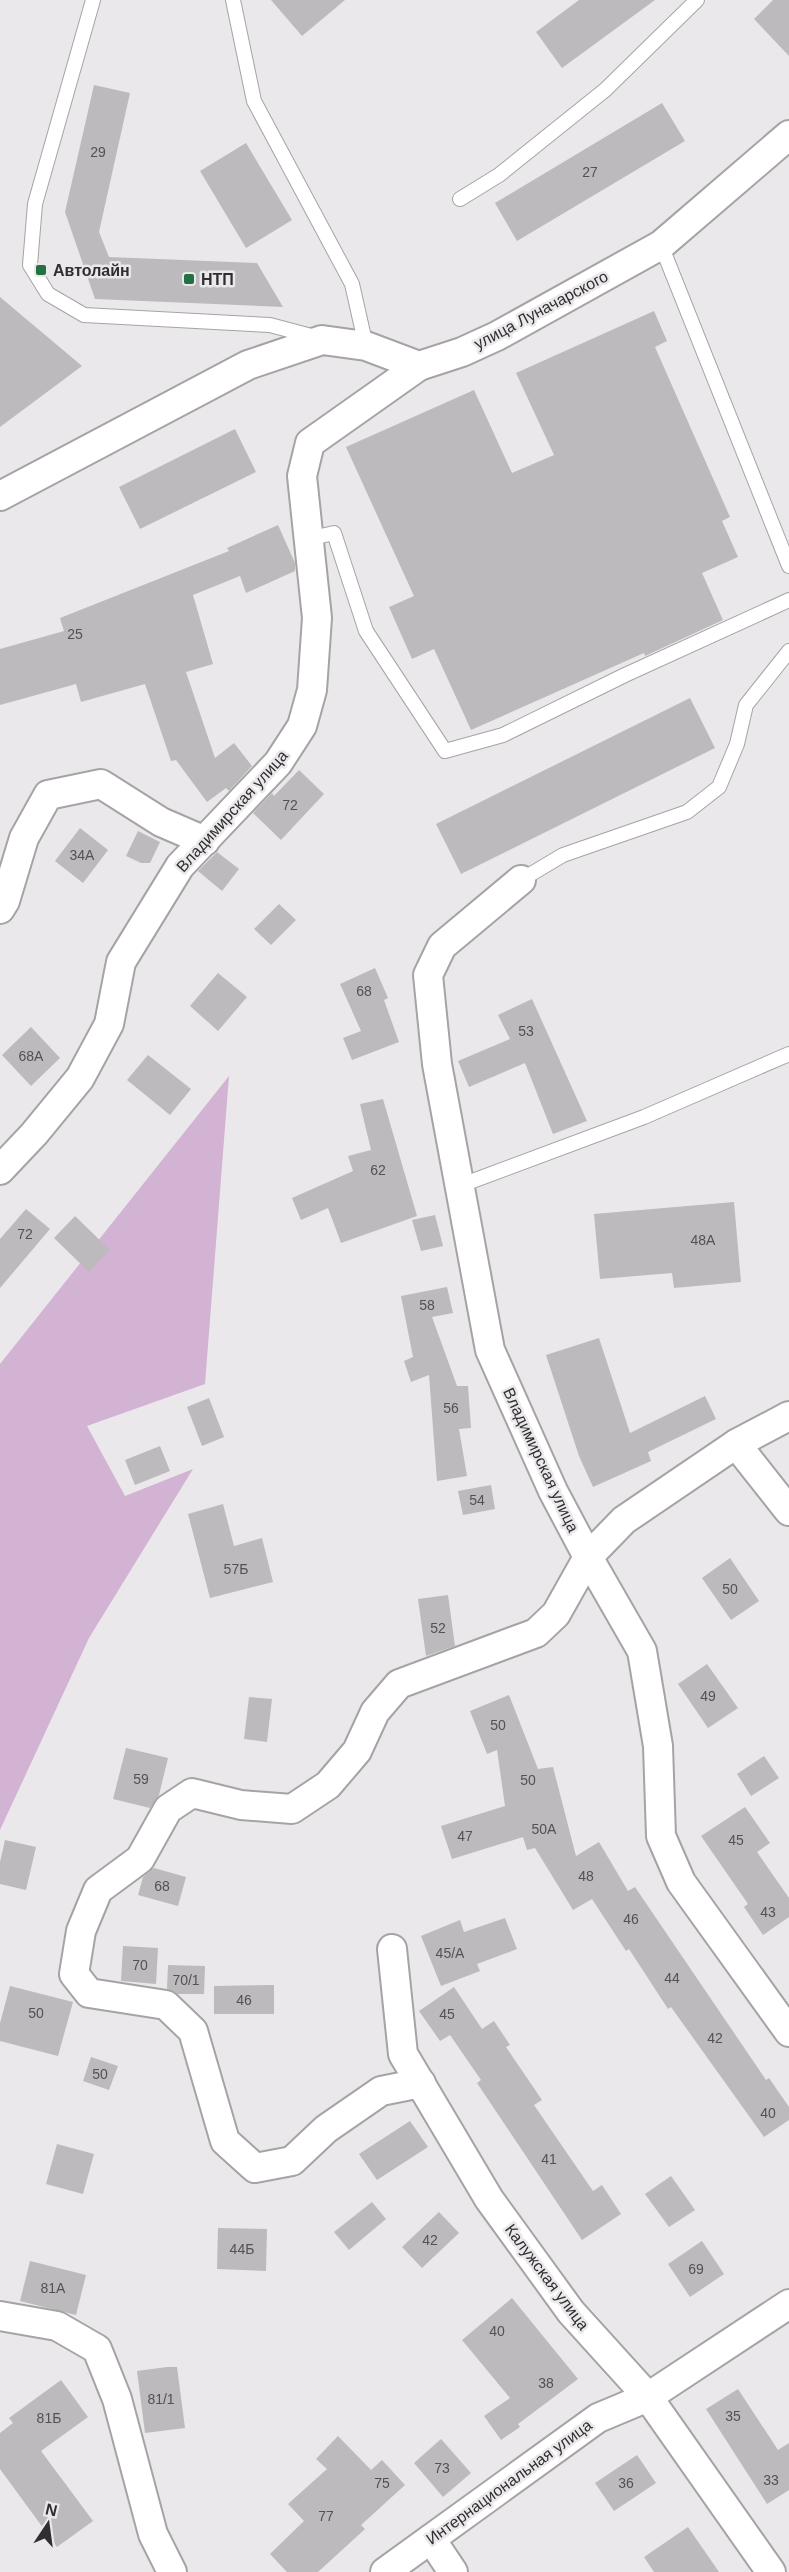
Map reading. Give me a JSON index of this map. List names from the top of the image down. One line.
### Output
{"streets":{"street":["улица Луначарского","Владимирская улица","Калужская улица","Интернациональная улица"]},"crossings":[["улица Луначарского","Владимирская улица"],["Калужская улица","Интернациональная улица"]],"places":{"transit":["Автолайн","НТП"]},"house_numbers":["29","27","25","72","34А","68","53","68А","62","72","48А","58","56","54","57Б","50","52","49","50","59","50","50А","47","45","48","68","43","46","45/А","70","44","70/1","46","50","45","42","50","40","41","42","44Б","69","81А","40","38","81/1","35","81Б","73","33","75","36","77"],"north":"top"}
